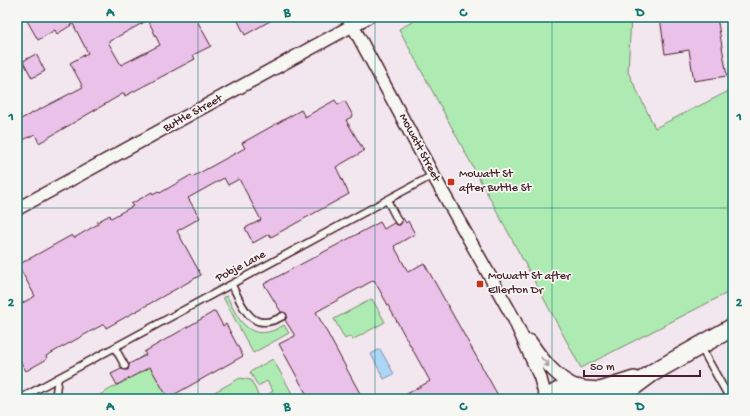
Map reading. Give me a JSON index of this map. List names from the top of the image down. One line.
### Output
{"streets":{"street":["Buttle Street","Mowatt Street"],"lane":["Pobje Lane"]},"crossings":[["Buttle Street","Mowatt Street"],["Mowatt Street","Pobje Lane"]],"places":{"transit":["Mowatt St after Buttle St","Mowatt St after Ellerton Dr"]},"scale_bar":"50 m","grid":{"columns":["A","B","C","D"],"rows":["1","2"]}}
